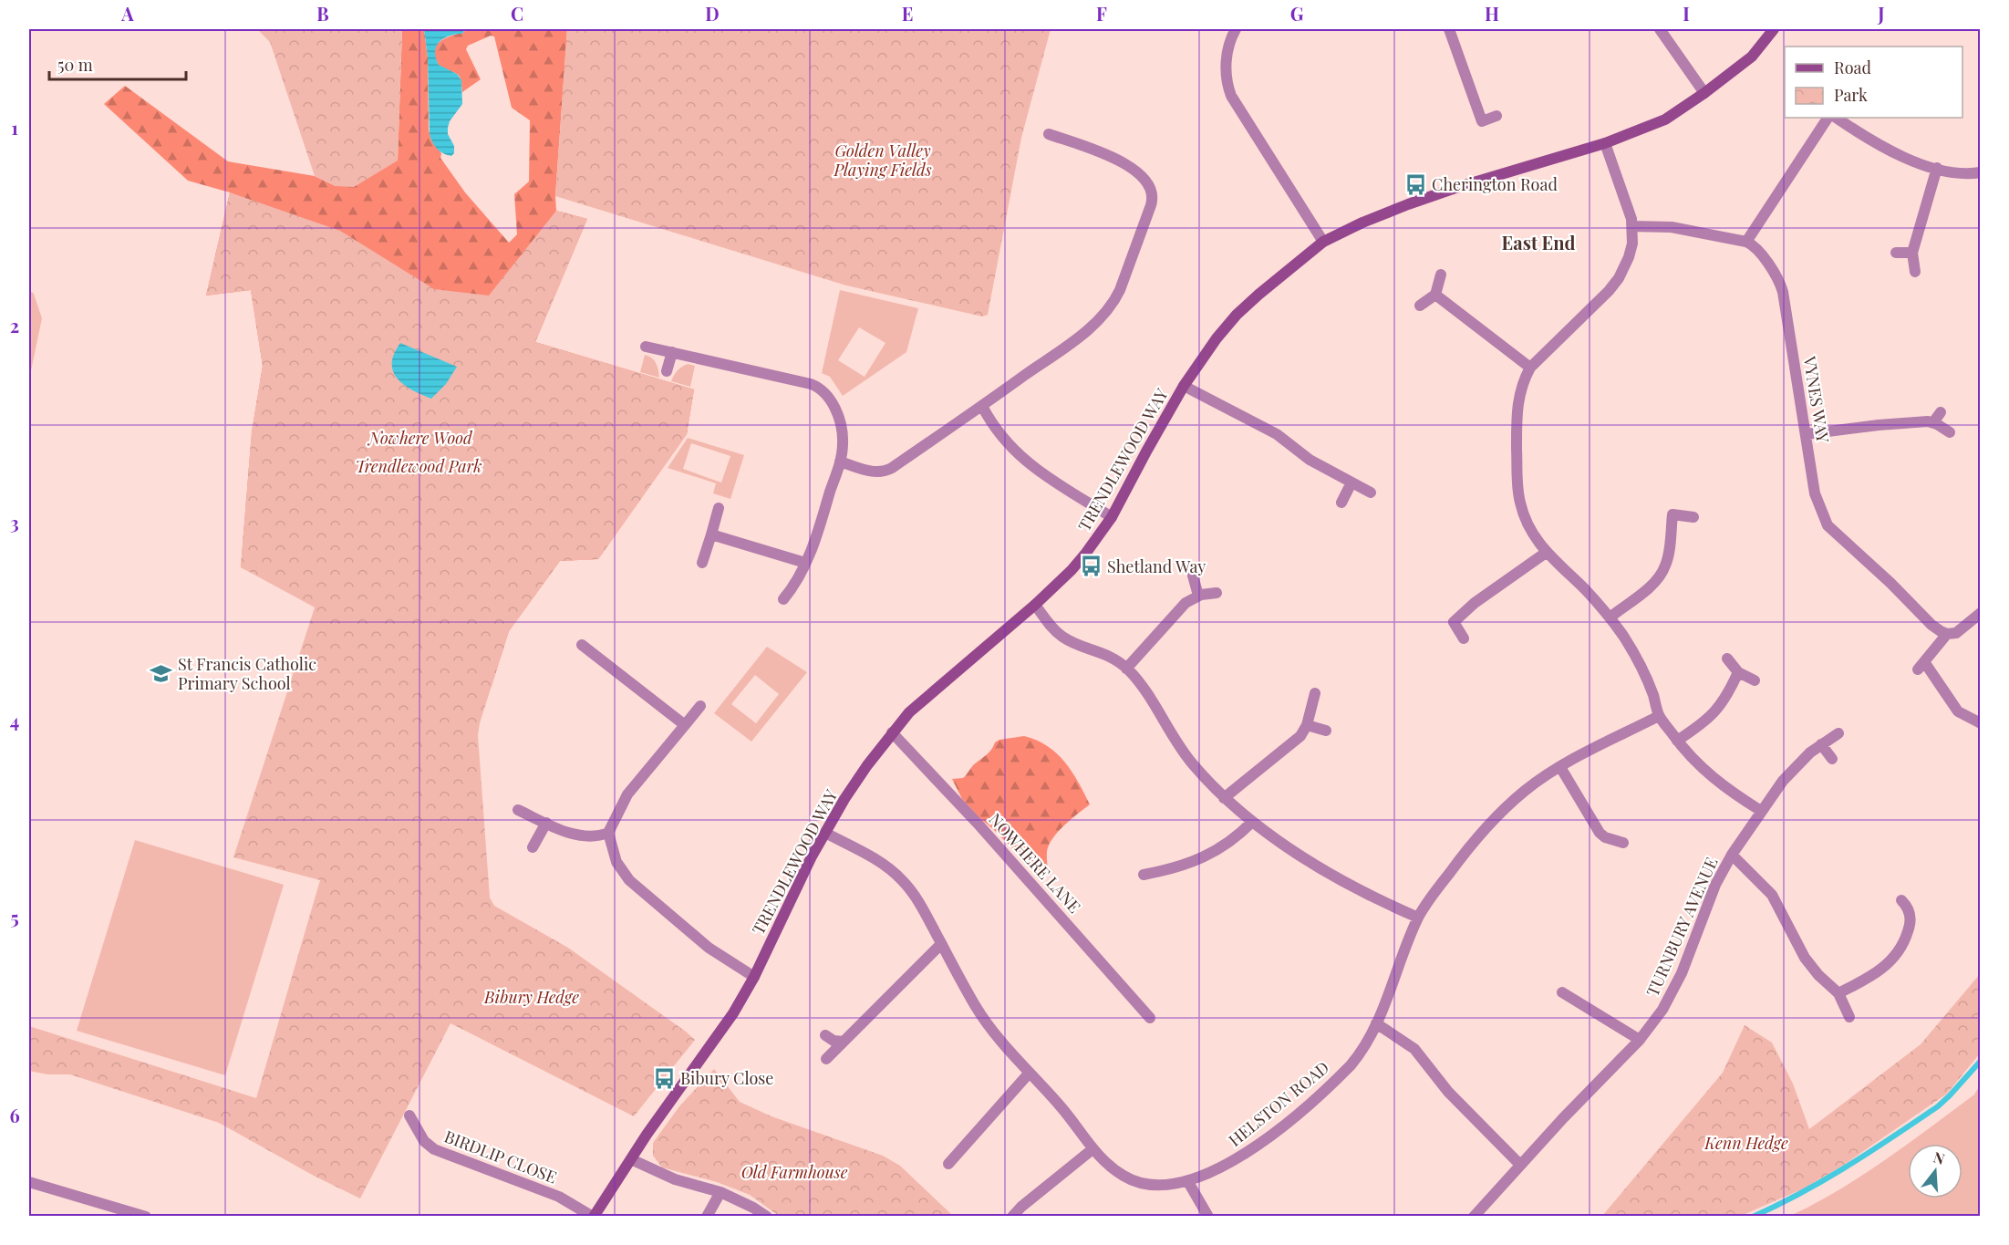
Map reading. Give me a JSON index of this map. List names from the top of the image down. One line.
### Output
{"streets":{"street":["VYNES WAY","TRENDLEWOOD WAY","NOWHERE LANE","TURNBURY AVENUE","HELSTON ROAD","BIRDLIP CLOSE"]},"crossings":[["TRENDLEWOOD WAY","NOWHERE LANE"],["TRENDLEWOOD WAY","HELSTON ROAD"],["TRENDLEWOOD WAY","BIRDLIP CLOSE"]],"districts":["East End"],"parks":["Golden Valley Playing Fields","Nowhere Wood","Trendlewood Park","Bibury Hedge","Kenn Hedge","Old Farmhouse"],"places":{"bus stop":["Cherington Road","Shetland Way","Bibury Close"],"school or university":["St Francis Catholic Primary School"]},"legend":["Road","Park"],"scale_bar":"50 m","north":"top","grid":{"columns":["A","B","C","D","E","F","G","H","I","J"],"rows":["1","2","3","4","5","6"]}}
